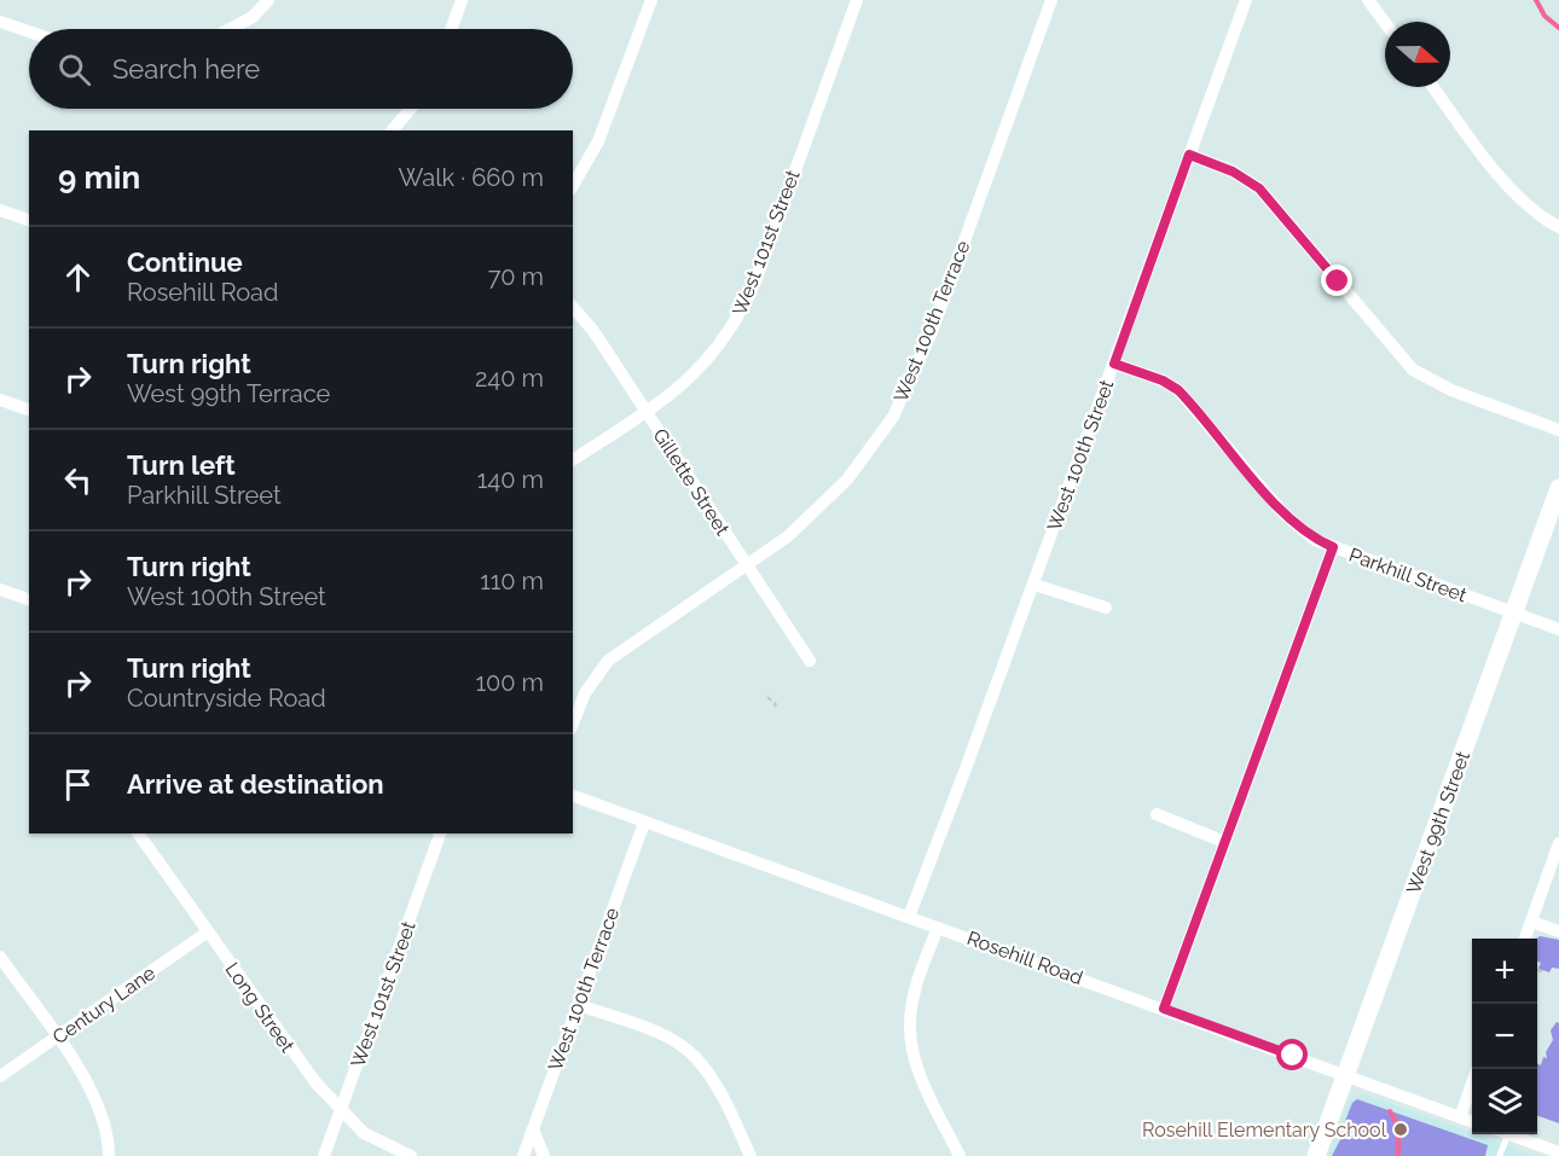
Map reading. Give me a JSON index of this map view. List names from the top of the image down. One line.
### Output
{"streets":{"street":["West 101st Street","West 100th Terrace","West 100th Street","Gillette Street","Parkhill Street","West 99th Street","Rosehill Road","Century Lane","Long Street"]},"crossings":[["West 101st Street","Gillette Street"],["West 101st Street","Long Street"],["West 100th Terrace","Gillette Street"],["West 100th Terrace","Rosehill Road"],["West 100th Street","Parkhill Street"],["West 100th Street","Rosehill Road"],["Parkhill Street","West 99th Street"],["West 99th Street","Rosehill Road"],["Century Lane","Long Street"]],"places":["Rosehill Elementary School"],"north":"right","page":{"search":"Search here","heading":["9 min","Walk · 660 m"],"list":[["Continue","Rosehill Road","70 m"],["Turn right","West 99th Terrace","240 m"],["Turn left","Parkhill Street","140 m"],["Turn right","West 100th Street","110 m"],["Turn right","Countryside Road","100 m"],"Arrive at destination"],"map_buttons":["+","−"]}}
